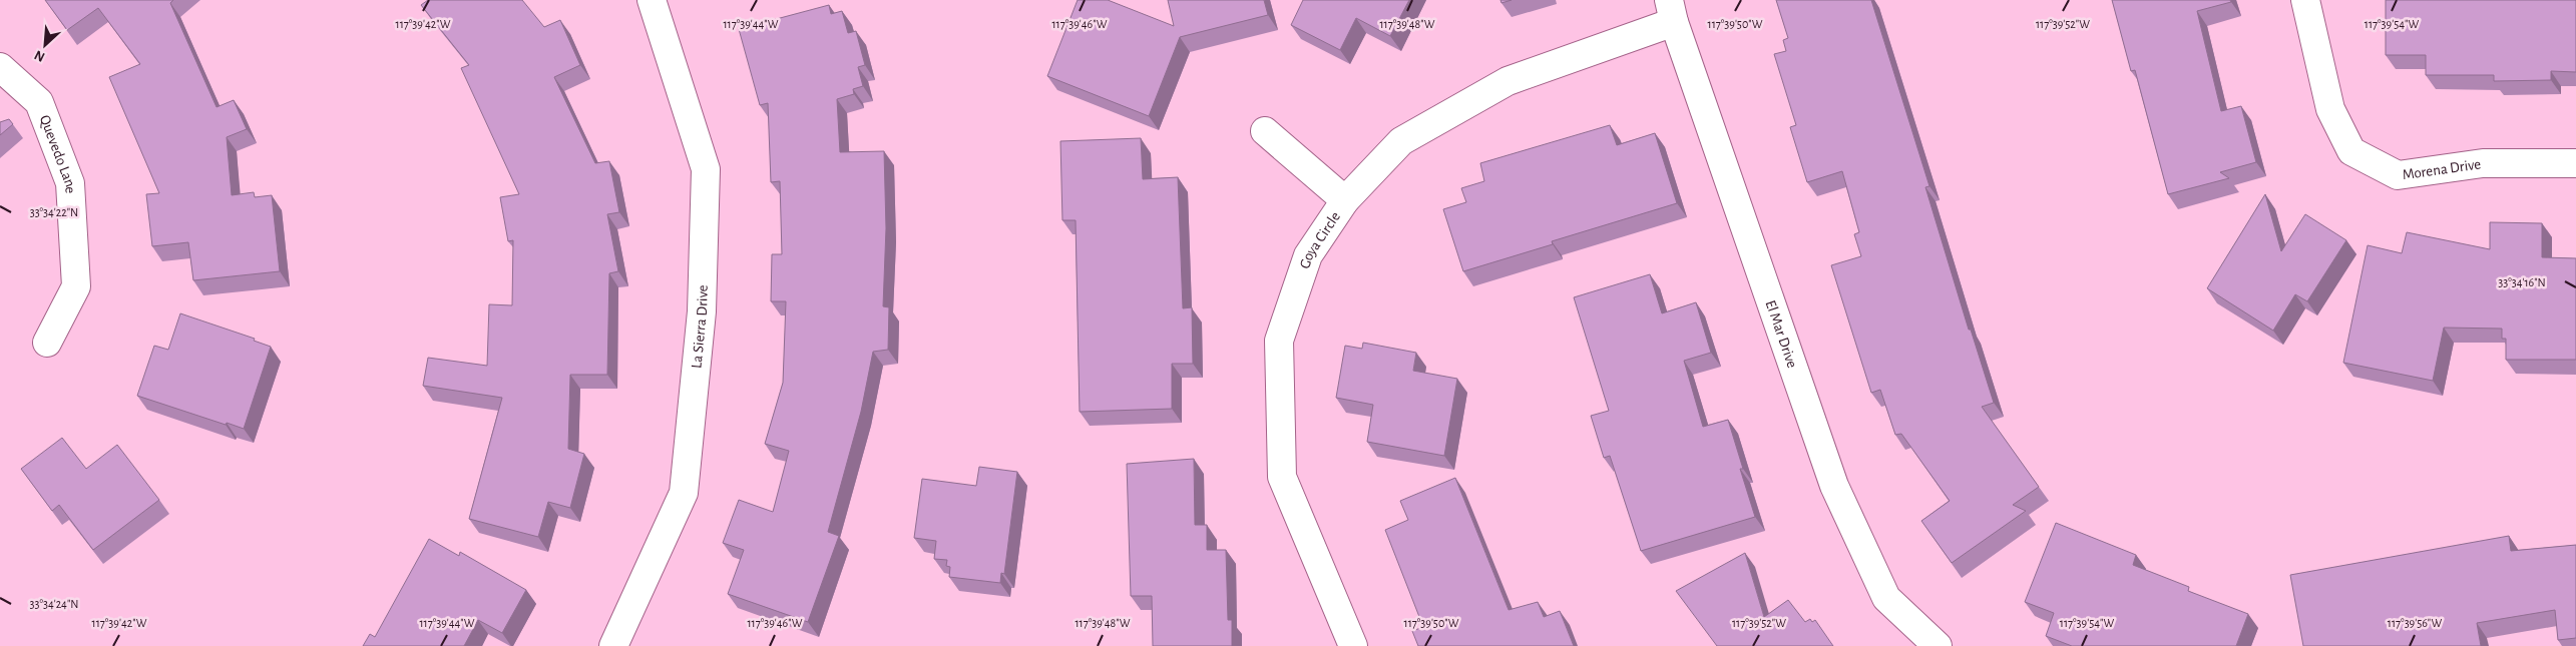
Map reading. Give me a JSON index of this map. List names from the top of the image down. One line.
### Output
{"streets":{"street":["Quevedo Lane","Morena Drive","Goya Circle","La Sierra Drive","El Mar Drive"]},"crossings":[["Goya Circle","El Mar Drive"]],"north":"bottom left","coordinates":["117°39'54\"W","117°39'42\"W","117°39'44\"W","117°39'46\"W","117°39'48\"W","117°39'50\"W","117°39'52\"W","33°34'22\"N","33°34'16\"N","33°34'24\"N","117°39'56\"W"]}
